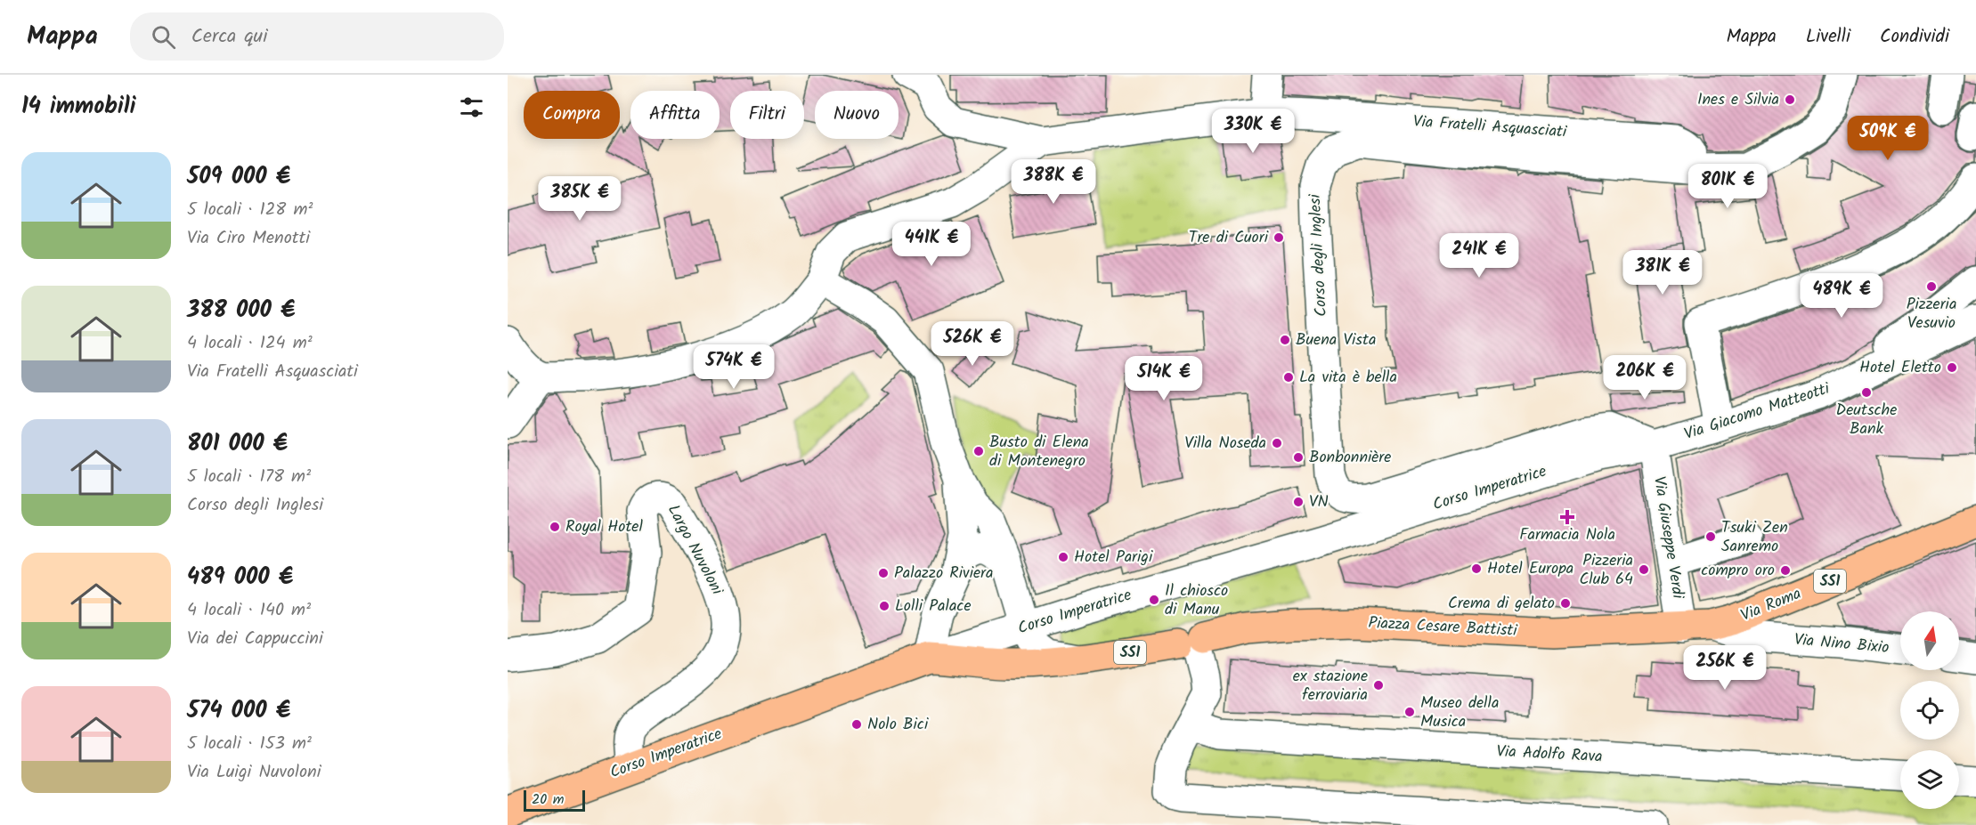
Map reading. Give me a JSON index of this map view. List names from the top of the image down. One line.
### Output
{"streets":{"main road":["Corso Imperatrice","SS1","Via Roma","Piazza Cesare Battisti"],"street":["Via Fratelli Asquasciati","Corso degli Inglesi","Via Giacomo Matteotti","Via Giuseppe Verdi","Largo Nuvoloni","Via Nino Bixio","Via Adolfo Rava"]},"crossings":[["Via Fratelli Asquasciati","Corso degli Inglesi"],["Corso degli Inglesi","Via Giacomo Matteotti"],["Corso degli Inglesi","Corso Imperatrice"],["Corso degli Inglesi","Via Giuseppe Verdi"],["Via Giacomo Matteotti","Corso Imperatrice"],["Via Giacomo Matteotti","Via Giuseppe Verdi"],["Corso Imperatrice","Via Giuseppe Verdi"],["Corso Imperatrice","Largo Nuvoloni"],["Corso Imperatrice","Piazza Cesare Battisti"],["Via Giuseppe Verdi","Via Roma"],["Via Giuseppe Verdi","Piazza Cesare Battisti"],["Via Roma","Piazza Cesare Battisti"],["Via Roma","Via Nino Bixio"]],"places":{"other":["Ines e Silvia","Tre di Cuori","Pizzeria Vesuvio","Buena Vista","Hotel Eletto","La vita è bella","Deutsche Bank","Villa Noseda","Busto di Elena di Montenegro","Bonbonnière","VN","Royal Hotel","Tsuki Zen Sanremo","Hotel Parigi","Hotel Europa","Pizzeria Club 64","compro oro","Palazzo Riviera","Il chiosco di Manu","Crema di gelato","Lolli Palace","ex stazione ferroviaria","Museo della Musica","Nolo Bici"],"health":["Farmacia Nola"]},"scale_bar":"20 m","north":"top","page":{"header":"Mappa","search":"Cerca qui","nav":["Mappa","Livelli","Condividi"],"heading":"14 immobili","chip":["Compra","Affitta","Filtri","Nuovo"],"price":["330K €","509K €","388K €","801K €","385K €","441K €","241K €","381K €","489K €","526K €","574K €","206K €","514K €","256K €"],"list":[{"name":"509 000 €","note":"5 locali · 128 m² · Via Ciro Menotti"},{"name":"388 000 €","note":"4 locali · 124 m² · Via Fratelli Asquasciati"},{"name":"801 000 €","note":"5 locali · 178 m² · Corso degli Inglesi"},{"name":"489 000 €","note":"4 locali · 140 m² · Via dei Cappuccini"},{"name":"574 000 €","note":"5 locali · 153 m² · Via Luigi Nuvoloni"}],"scale":"20 m"}}
